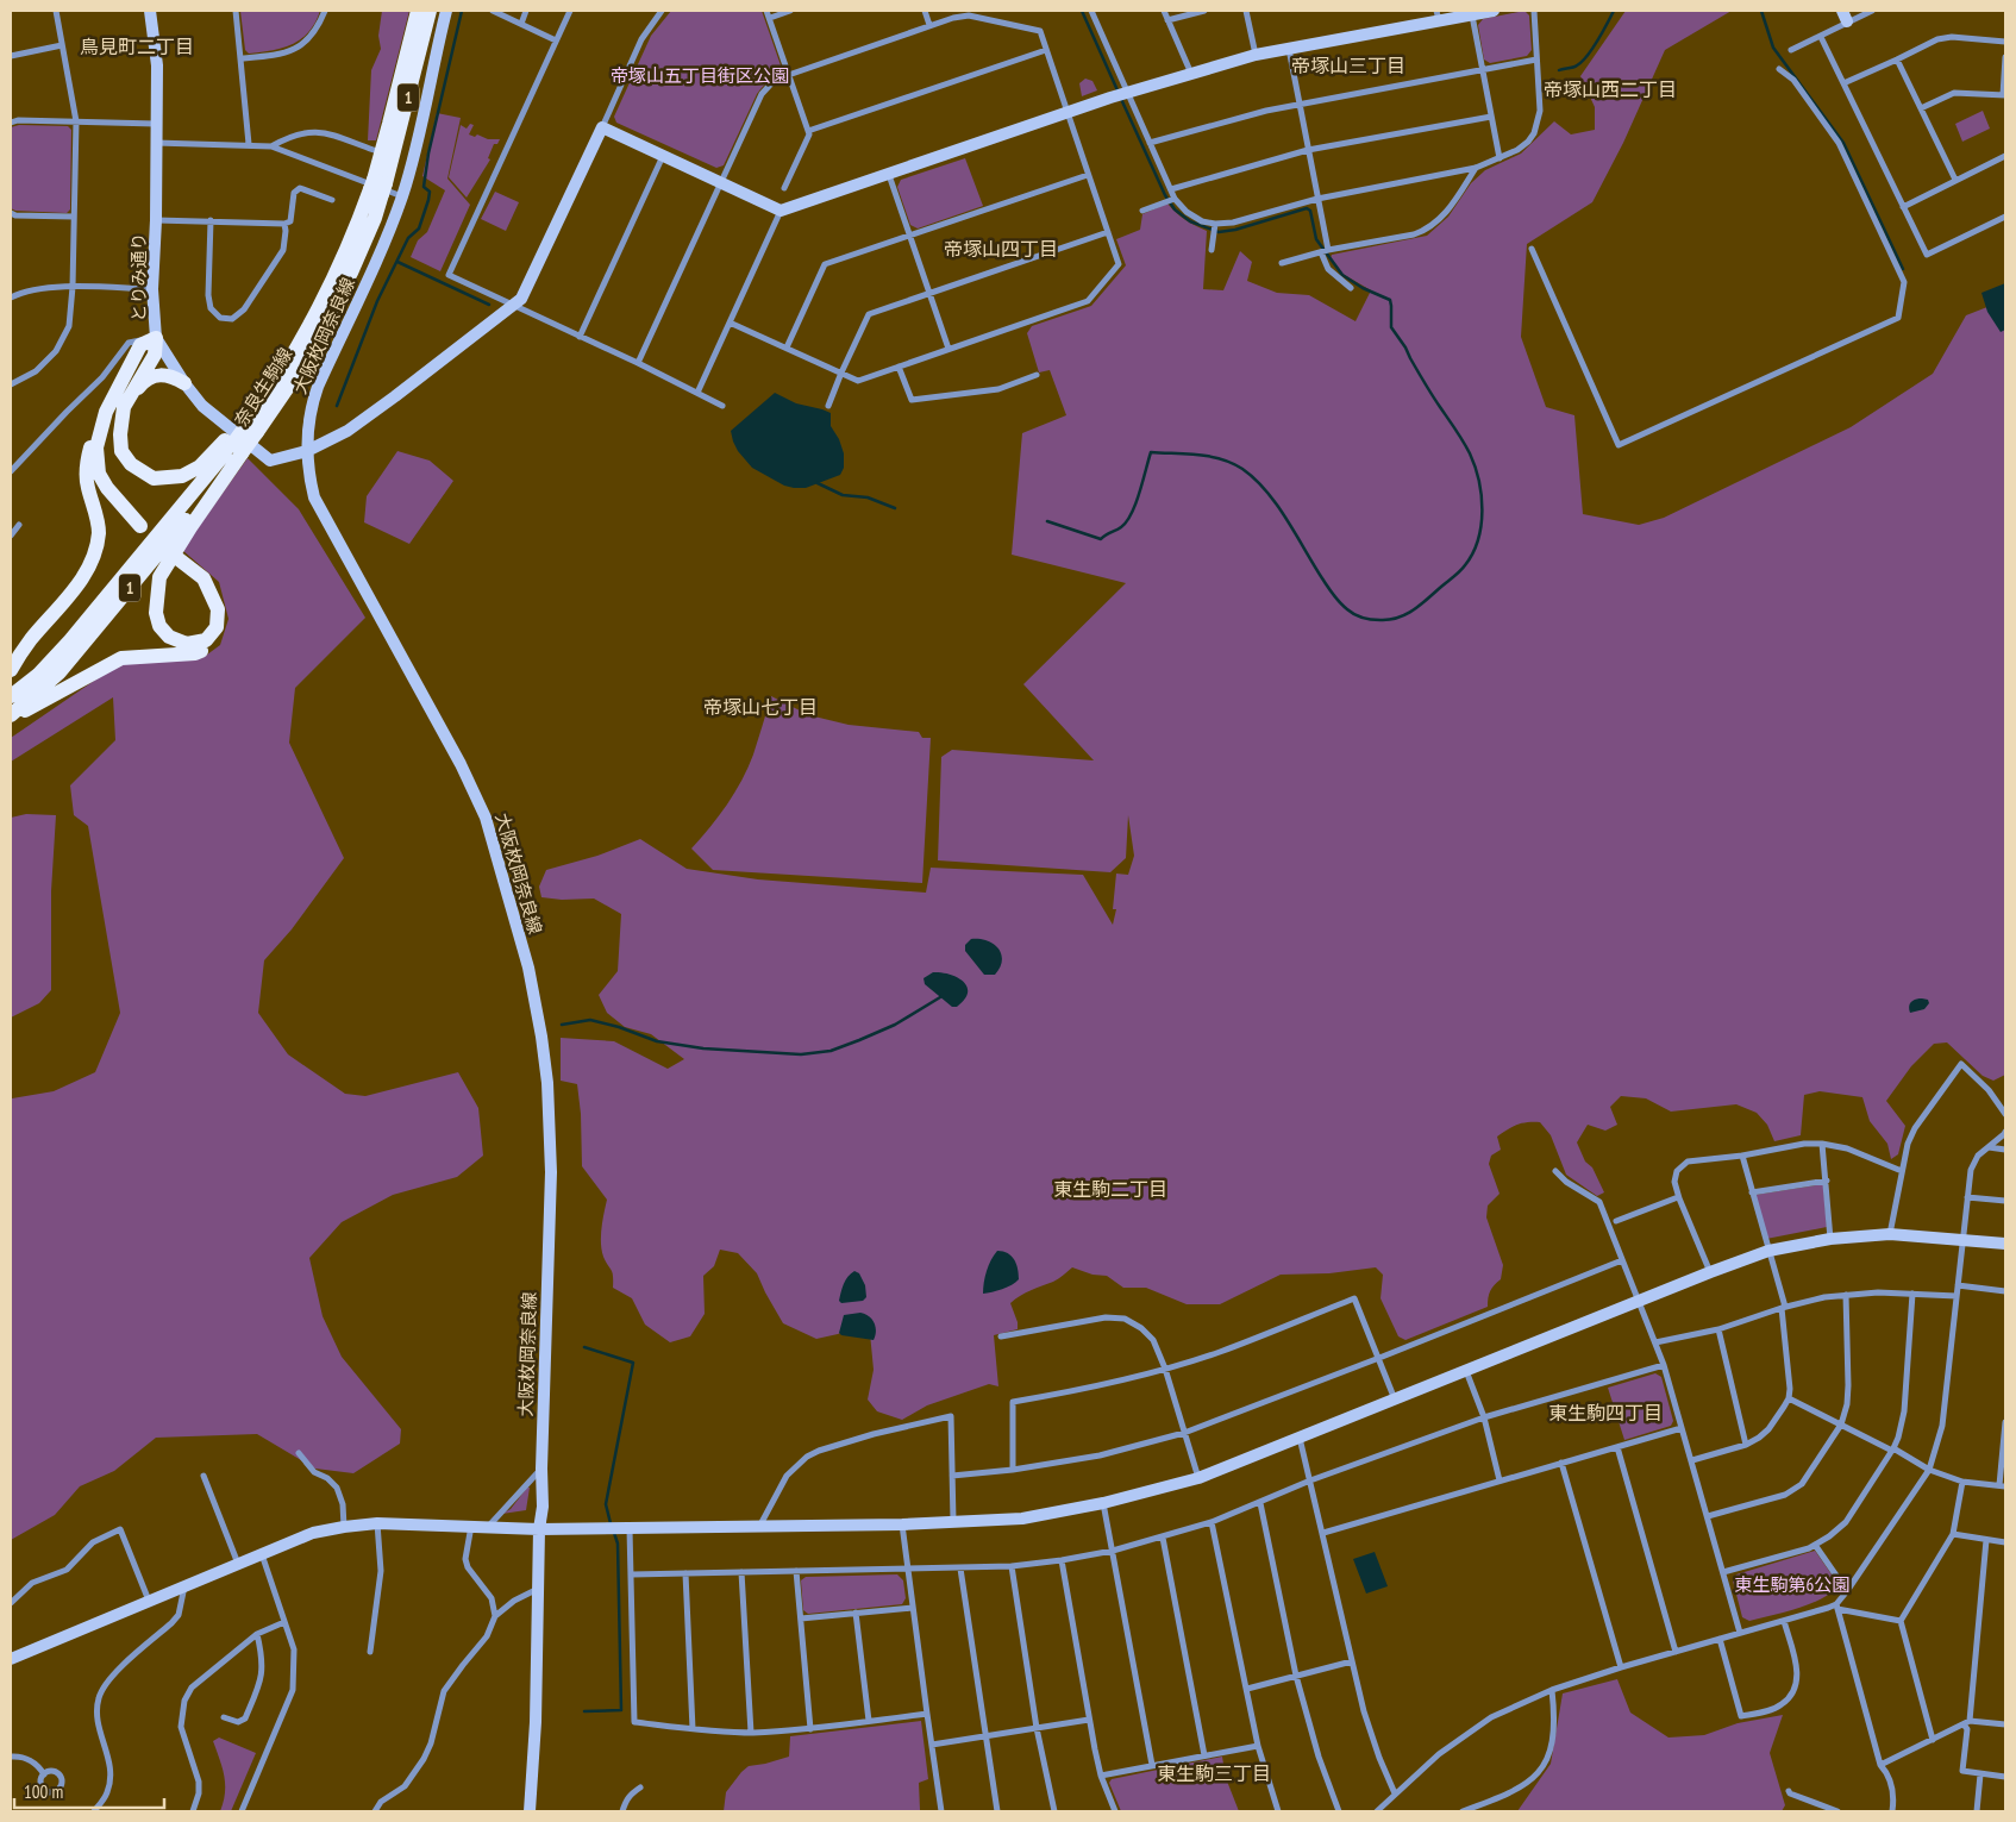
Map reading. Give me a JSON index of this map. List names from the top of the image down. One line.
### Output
{"streets":{"main road":["1","奈良生駒線"],"street":["とりみ通り","大阪枚岡奈良線"]},"crossings":[["とりみ通り","大阪枚岡奈良線"]],"districts":["鳥見町二丁目","帝塚山三丁目","帝塚山西二丁目","帝塚山四丁目","帝塚山七丁目","東生駒二丁目","東生駒四丁目","東生駒三丁目"],"parks":["帝塚山五丁目街区公園","東生駒第6公園"],"scale_bar":"100 m"}
